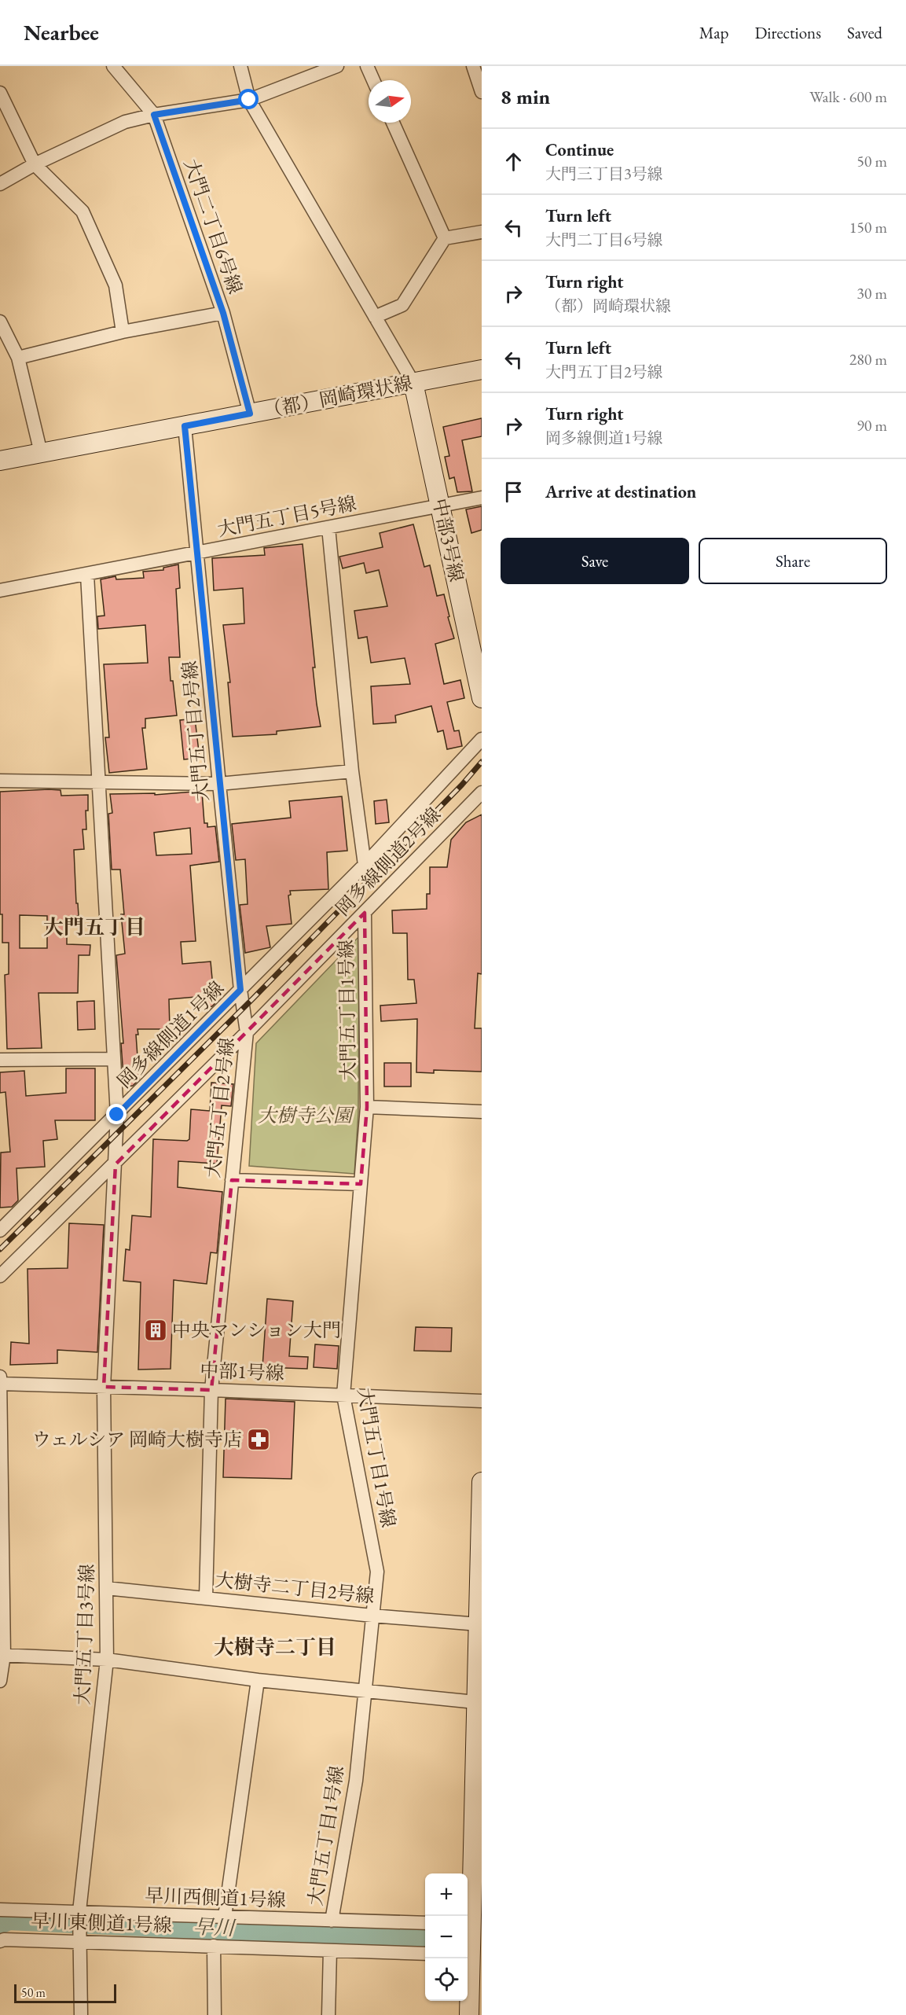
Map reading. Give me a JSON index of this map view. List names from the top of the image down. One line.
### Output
{"streets":{"street":["大門二丁目6号線","（都）岡崎環状線","大門五丁目5号線","中部3号線","大門五丁目2号線","岡多線側道2号線","大門五丁目1号線","岡多線側道1号線","中部1号線","大樹寺二丁目2号線","大門五丁目3号線","早川西側道1号線","早川東側道1号線"]},"crossings":[["大門二丁目6号線","（都）岡崎環状線"],["（都）岡崎環状線","中部3号線"],["（都）岡崎環状線","大門五丁目2号線"],["大門五丁目5号線","中部3号線"],["大門五丁目5号線","大門五丁目2号線"],["大門五丁目5号線","大門五丁目3号線"],["大門五丁目2号線","岡多線側道2号線"],["大門五丁目2号線","岡多線側道1号線"],["大門五丁目2号線","中部1号線"],["大門五丁目2号線","大樹寺二丁目2号線"],["岡多線側道2号線","大門五丁目1号線"],["岡多線側道2号線","大門五丁目3号線"],["大門五丁目1号線","中部1号線"],["大門五丁目1号線","大樹寺二丁目2号線"],["大門五丁目1号線","早川西側道1号線"],["岡多線側道1号線","大門五丁目3号線"],["中部1号線","大門五丁目3号線"],["大樹寺二丁目2号線","大門五丁目3号線"],["大門五丁目3号線","早川西側道1号線"],["大門五丁目3号線","早川東側道1号線"]],"districts":["大門五丁目","大樹寺二丁目"],"water":["早川"],"parks":["大樹寺公園"],"places":{"building":["中央マンション大門"],"pharmacy":["ウェルシア 岡崎大樹寺店"]},"scale_bar":"50 m","north":"right","page":{"header":"Nearbee","nav":["Map","Directions","Saved"],"heading":["8 min","Walk · 600 m"],"list":[["Continue","大門三丁目3号線","50 m"],["Turn left","大門二丁目6号線","150 m"],["Turn right","（都）岡崎環状線","30 m"],["Turn left","大門五丁目2号線","280 m"],["Turn right","岡多線側道1号線","90 m"],"Arrive at destination"],"buttons":["Save","Share"],"map_buttons":["+","−"],"scale":"50 m"}}
